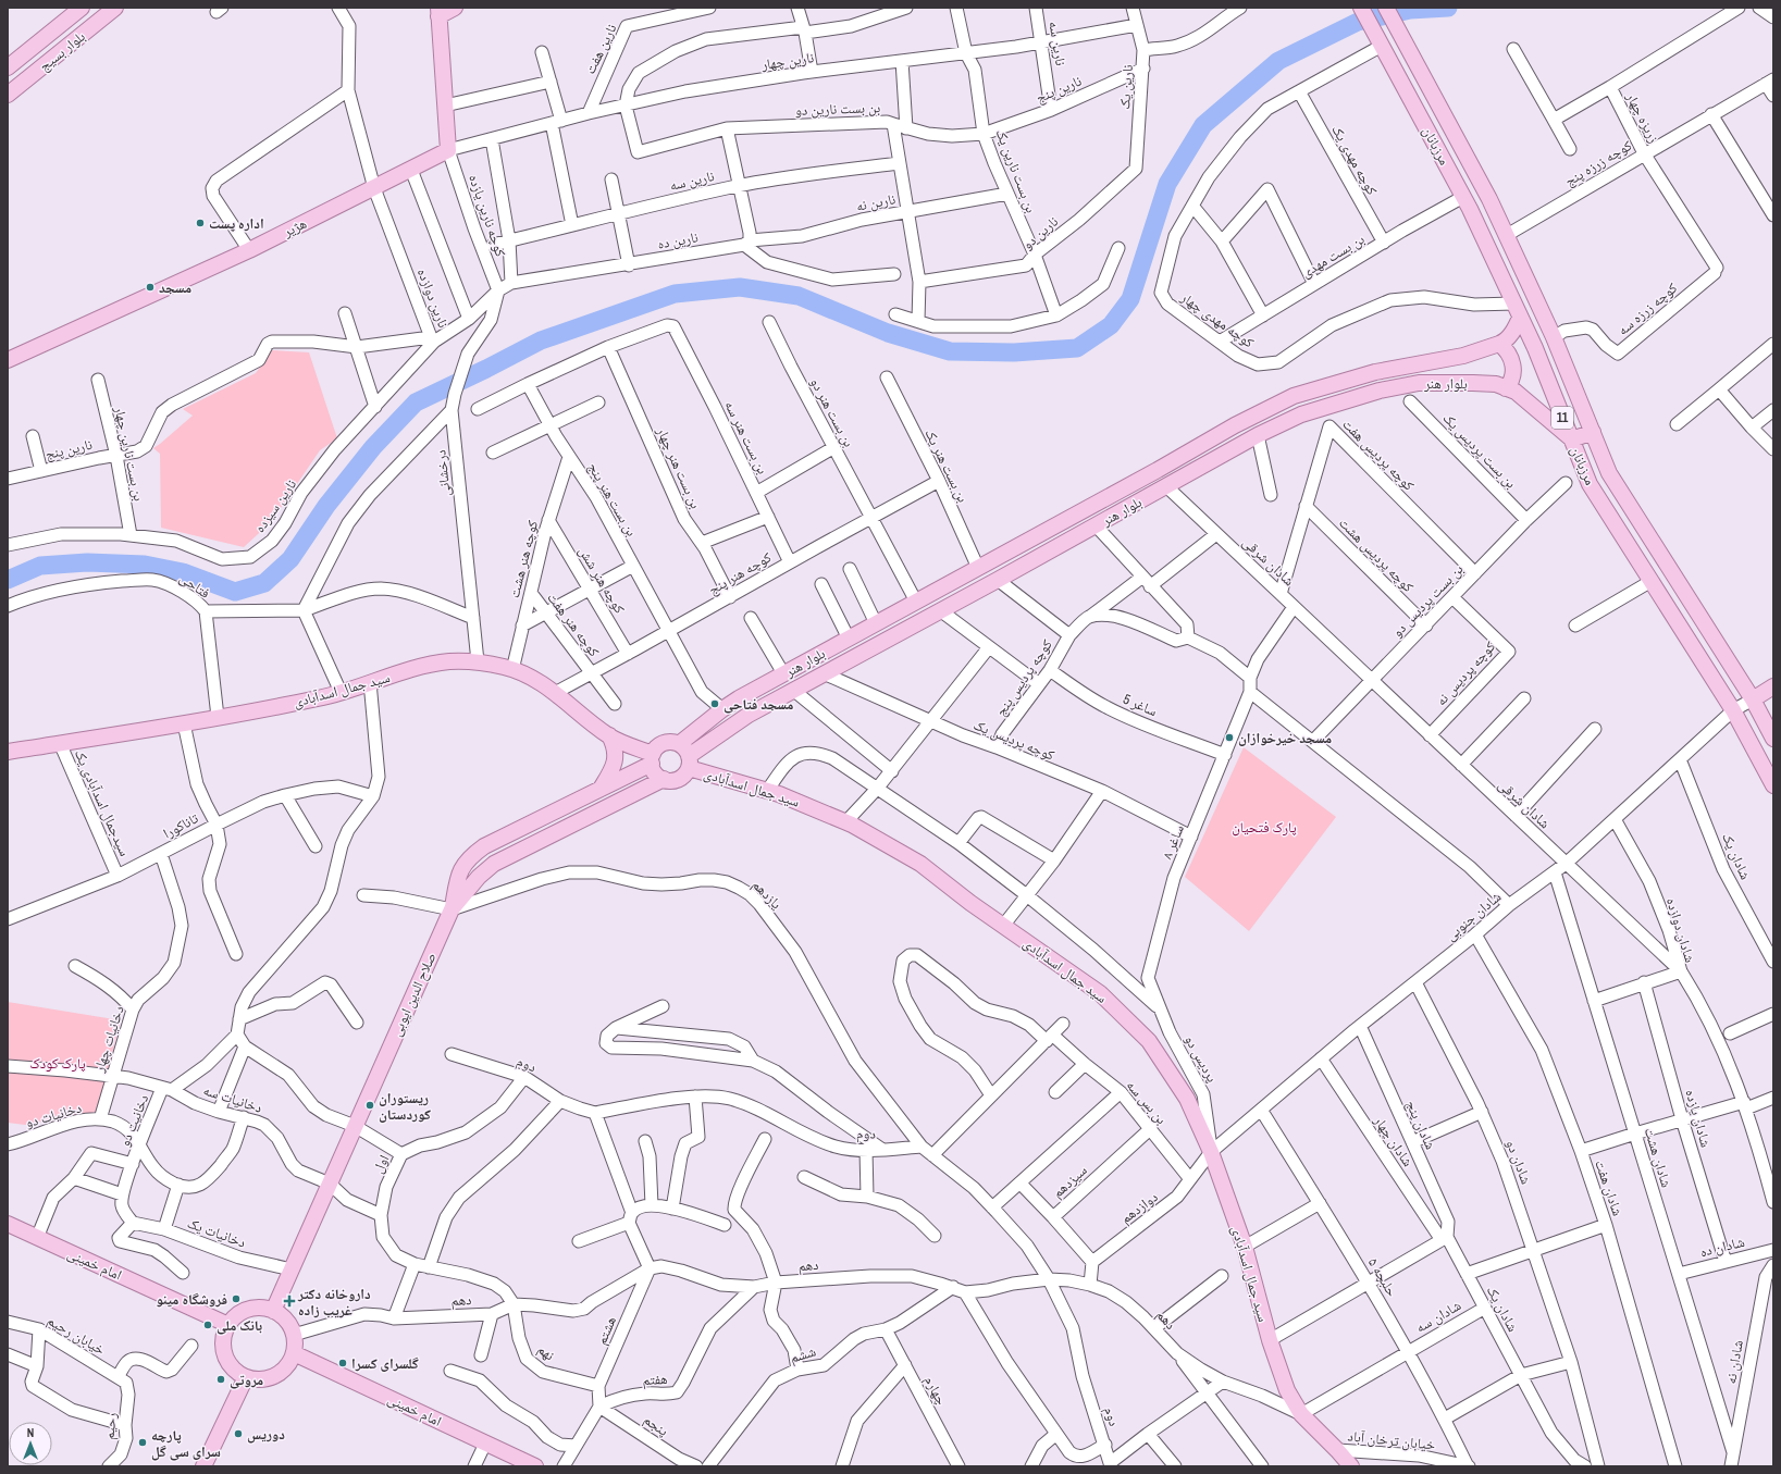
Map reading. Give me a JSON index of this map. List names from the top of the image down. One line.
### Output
{"streets":{"main road":["بلوار بسیج","مرزبانان","هژیر","بلوار هنر","11","سید جمال اسدآبادی","صلاح الدین ایوبی","امام خمینی"],"street":["نارین سه","نارین هفت","نارین چهار","نارین یک","نارین پنج","بن بست نارین دو","زریزه چهار","کوچه مهدی یک","کوچه زرزه پنج","بن بست نارین یک","نارین نه","کوچه نارین یازده","نارین دو","نارین ده","بن بست مهدی","نارین دوازده","کوچه زرزه سه","کوچه مهدی چهار","بن بست هنر دو","بن بست هنر سه","بن بست پردیس یک","بن بست نارین چهار","کوچه پردیس هفت","بن بست هنر یک","بن بست هنر چهار","درخشانی","بن بست هنر پنج","نارین سیزده","کوچه پردیس هشت","کوچه هنر هشت","شادان شرقی","کوچه هنر پنج","کوچه هنر شش","فتاحی","بن بست پردیس دو","کوچه هنر هفت","کوچه پردیس نه","کوچه پردیس پنج","ساغر 5","کوچه پردیس یک","سیدجمال اسدآبادی یک","تاناکورا","ساغر ٨","شادان یک","یازدهم","شادان جنوبی","شادان دوازده","دخانیات چهار","پردیس دو","دوم","دخانیات سه","بن بس سه","دخانیات دو","شادان یازده","دخانیت دو","شادان پنج","شادان چهار","شادان هشت","شادان دو","اول","سیزدهم","شادان هفت","دوازدهم","دخانیات یک","شادان ده","دهم","حلبچه ۵","شادان سه","هشتم","خیابان رحیم","نهم","ششم","شادان نه","هفتم","چهارم","پنجم","رحیم","خیابان ترخان آباد"]},"crossings":[["نارین سه","نارین چهار"],["نارین سه","نارین پنج"],["نارین سه","بن بست نارین دو"],["نارین هفت","نارین چهار"],["نارین چهار","نارین یک"],["نارین چهار","بن بست نارین دو"],["نارین چهار","بن بست نارین یک"],["نارین چهار","کوچه نارین یازده"],["نارین چهار","هژیر"],["نارین یک","نارین پنج"],["نارین یک","نارین دو"],["نارین پنج","بن بست نارین دو"],["نارین پنج","بن بست نارین یک"],["نارین پنج","بن بست نارین چهار"],["بن بست نارین دو","نارین نه"],["بن بست نارین دو","نارین دو"],["زریزه چهار","کوچه زرزه پنج"],["زریزه چهار","کوچه زرزه سه"],["مرزبانان","کوچه زرزه پنج"],["مرزبانان","بن بست مهدی"],["مرزبانان","کوچه زرزه سه"],["مرزبانان","کوچه مهدی چهار"],["مرزبانان","بلوار هنر"],["مرزبانان","11"],["مرزبانان","شادان جنوبی"],["کوچه مهدی یک","بن بست مهدی"],["کوچه مهدی یک","کوچه مهدی چهار"],["بن بست نارین یک","نارین نه"],["بن بست نارین یک","نارین دو"],["نارین نه","نارین ده"],["کوچه نارین یازده","هژیر"],["کوچه نارین یازده","نارین ده"],["کوچه نارین یازده","نارین دوازده"],["کوچه نارین یازده","درخشانی"],["هژیر","نارین دوازده"],["نارین ده","نارین دوازده"],["نارین ده","درخشانی"],["بن بست مهدی","کوچه مهدی چهار"],["نارین دوازده","درخشانی"],["نارین دوازده","نارین سیزده"],["کوچه مهدی چهار","بلوار هنر"],["کوچه مهدی چهار","11"],["بلوار هنر","بن بست هنر دو"],["بلوار هنر","بن بست هنر یک"],["بلوار هنر","بن بست هنر پنج"],["بلوار هنر","شادان شرقی"],["بلوار هنر","کوچه پردیس پنج"],["بلوار هنر","سید جمال اسدآبادی"],["بلوار هنر","کوچه پردیس یک"],["بلوار هنر","صلاح الدین ایوبی"],["بن بست هنر دو","کوچه هنر پنج"],["بن بست هنر سه","بن بست هنر چهار"],["بن بست هنر سه","کوچه هنر پنج"],["بن بست پردیس یک","بن بست پردیس دو"],["بن بست نارین چهار","نارین سیزده"],["کوچه پردیس هفت","کوچه پردیس هشت"],["کوچه پردیس هفت","شادان شرقی"],["کوچه پردیس هفت","بن بست پردیس دو"],["بن بست هنر یک","کوچه هنر پنج"],["بن بست هنر چهار","کوچه هنر پنج"],["درخشانی","فتاحی"],["درخشانی","سید جمال اسدآبادی"],["بن بست هنر پنج","کوچه هنر هشت"],["بن بست هنر پنج","کوچه هنر پنج"],["کوچه پردیس هشت","بن بست پردیس دو"],["کوچه هنر هشت","کوچه هنر شش"],["کوچه هنر هشت","کوچه هنر هفت"],["کوچه هنر هشت","سید جمال اسدآبادی"],["شادان شرقی","بن بست پردیس دو"],["شادان شرقی","کوچه پردیس نه"],["شادان شرقی","ساغر ٨"],["شادان شرقی","شادان جنوبی"],["شادان شرقی","شادان دوازده"],["کوچه هنر پنج","کوچه هنر شش"],["کوچه هنر پنج","کوچه هنر هفت"],["کوچه هنر پنج","سید جمال اسدآبادی"],["بن بست پردیس دو","کوچه پردیس نه"],["کوچه پردیس پنج","ساغر 5"],["کوچه پردیس پنج","کوچه پردیس یک"],["سید جمال اسدآبادی","سیدجمال اسدآبادی یک"],["سید جمال اسدآبادی","شادان جنوبی"],["سید جمال اسدآبادی","صلاح الدین ایوبی"],["سید جمال اسدآبادی","پردیس دو"],["سید جمال اسدآبادی","دوازدهم"],["سید جمال اسدآبادی","دهم"],["سید جمال اسدآبادی","شادان سه"],["سید جمال اسدآبادی","خیابان ترخان آباد"],["ساغر 5","ساغر ٨"],["کوچه پردیس یک","ساغر ٨"],["سیدجمال اسدآبادی یک","تاناکورا"],["تاناکورا","دخانیات چهار"],["ساغر ٨","پردیس دو"],["شادان یک","شادان جنوبی"],["شادان یک","شادان پنج"],["شادان یک","شادان چهار"],["شادان یک","شادان سه"],["یازدهم","صلاح الدین ایوبی"],["یازدهم","دوم"],["شادان جنوبی","شادان دوازده"],["شادان جنوبی","پردیس دو"],["شادان جنوبی","شادان پنج"],["شادان جنوبی","شادان چهار"],["شادان جنوبی","شادان هشت"],["شادان جنوبی","شادان دو"],["شادان جنوبی","شادان هفت"],["شادان جنوبی","دوازدهم"],["شادان جنوبی","حلبچه ۵"],["شادان دوازده","شادان یازده"],["شادان دوازده","شادان هشت"],["صلاح الدین ایوبی","دخانیات سه"],["صلاح الدین ایوبی","دخانیات یک"],["صلاح الدین ایوبی","امام خمینی"],["صلاح الدین ایوبی","دهم"],["دخانیات چهار","دخانیات سه"],["دخانیات چهار","دخانیات دو"],["پردیس دو","دوازدهم"],["دوم","اول"],["دوم","دهم"],["دخانیات سه","دخانیت دو"],["دخانیات سه","اول"],["بن بس سه","سیزدهم"],["بن بس سه","دوازدهم"],["دخانیات دو","دخانیت دو"],["شادان یازده","شادان ده"],["شادان پنج","شادان چهار"],["شادان هشت","شادان ده"],["شادان هشت","شادان نه"],["اول","دهم"],["اول","نهم"],["سیزدهم","دوازدهم"],["امام خمینی","دهم"],["دهم","شادان سه"],["دهم","هشتم"],["دهم","نهم"],["دهم","ششم"],["دهم","هفتم"],["حلبچه ۵","شادان سه"],["حلبچه ۵","خیابان ترخان آباد"],["هشتم","نهم"],["هشتم","هفتم"],["هشتم","پنجم"],["خیابان رحیم","رحیم"],["ششم","چهارم"],["هفتم","پنجم"]],"parks":["پارک فتحیان","پارک کودک"],"places":{"other":["اداره پست","مسجد","مسجد فتاحی","مسجد خیرخوازان","ریستوران کوردستان","فروشگاه مینو","بانک ملی","گلسرای کسرا","مروتی","دوریس","پارچه سرای سی گل"],"health":["داروخانه دکتر غریب زاده"]},"north":"top"}
